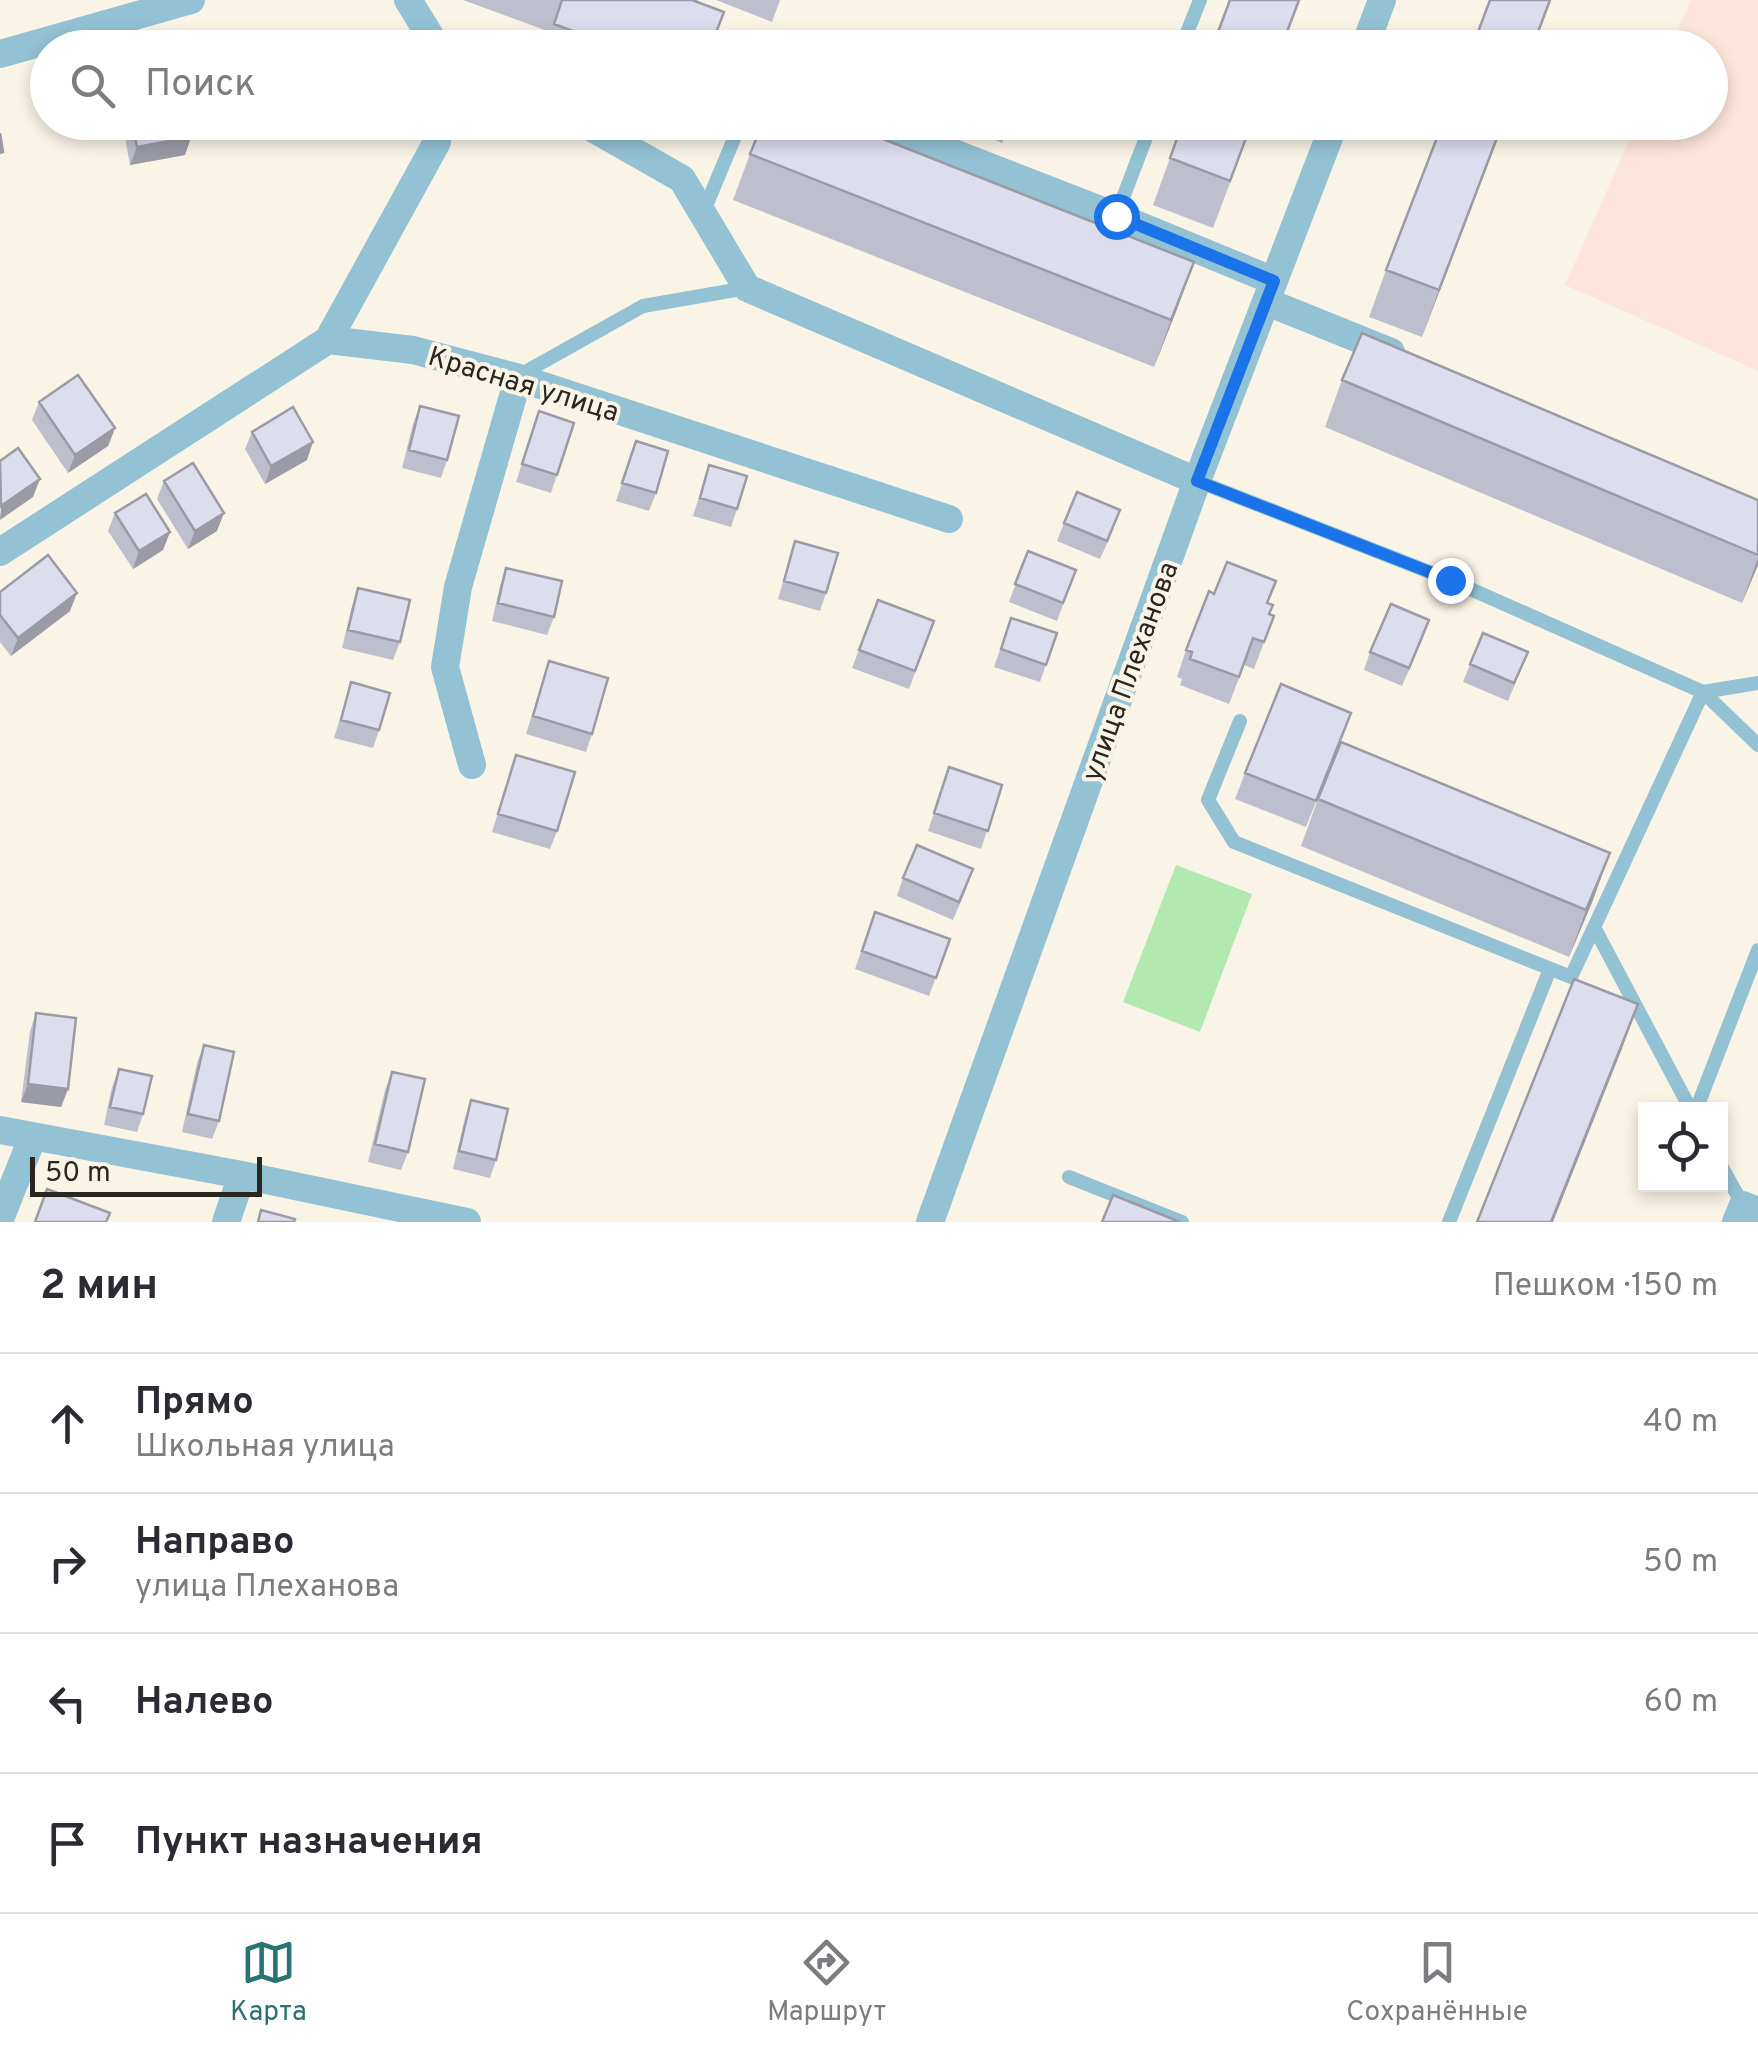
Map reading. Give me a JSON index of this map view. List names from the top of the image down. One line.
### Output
{"streets":{"street":["Красная улица","улица Плеханова"]},"scale_bar":"50 m","page":{"search":"Поиск","scale":"50 m","heading":["2 мин","Пешком · 150 m"],"list":[["Прямо","Школьная улица","40 m"],["Направо","улица Плеханова","50 m"],["Налево","60 m"],"Пункт назначения"],"nav":["Карта","Маршрут","Сохранённые"]}}
